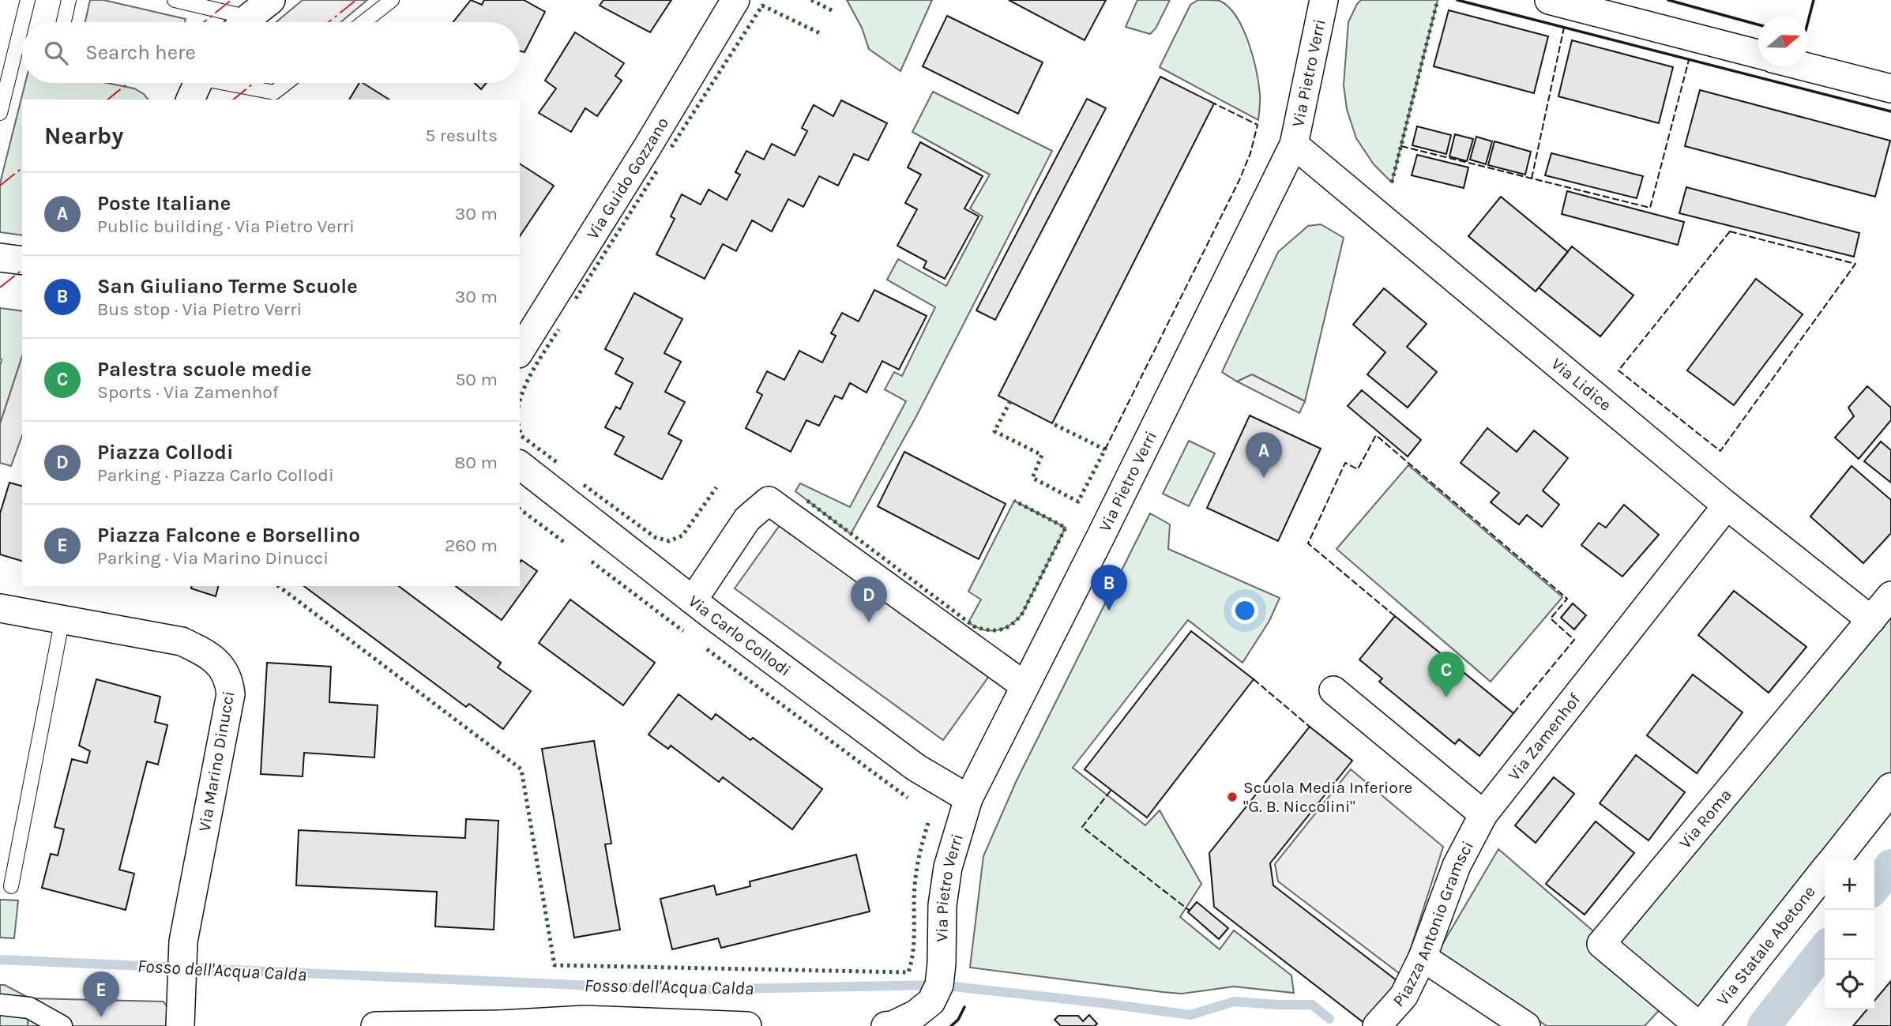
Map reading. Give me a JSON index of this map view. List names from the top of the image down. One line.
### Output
{"streets":{"main road":["Via Statale Abetone"],"street":["Via Pietro Verri","Via Guido Gozzano","Via Lidice","Via Carlo Collodi","Via Zamenhof","Via Marino Dinucci","Via Roma","Piazza Antonio Gramsci"]},"crossings":[["Via Pietro Verri","Via Lidice"],["Via Pietro Verri","Via Carlo Collodi"],["Via Lidice","Via Zamenhof"],["Via Lidice","Via Roma"],["Via Zamenhof","Piazza Antonio Gramsci"],["Via Roma","Via Statale Abetone"]],"water":["Fosso dell'Acqua Calda"],"places":["Scuola Media Inferiore \"G. B. Niccolini\""],"north":"right","page":{"search":"Search here","heading":["Nearby","5 results"],"list":[{"mark":"A","name":"Poste Italiane","note":"Public building · Via Pietro Verri","value":"30 m"},{"mark":"B","name":"San Giuliano Terme Scuole","note":"Bus stop · Via Pietro Verri","value":"30 m"},{"mark":"C","name":"Palestra scuole medie","note":"Sports · Via Zamenhof","value":"50 m"},{"mark":"D","name":"Piazza Collodi","note":"Parking · Piazza Carlo Collodi","value":"80 m"},{"mark":"E","name":"Piazza Falcone e Borsellino","note":"Parking · Via Marino Dinucci","value":"260 m"}],"pins":["A","B","D","C","E"],"map_buttons":["+","−"]}}
